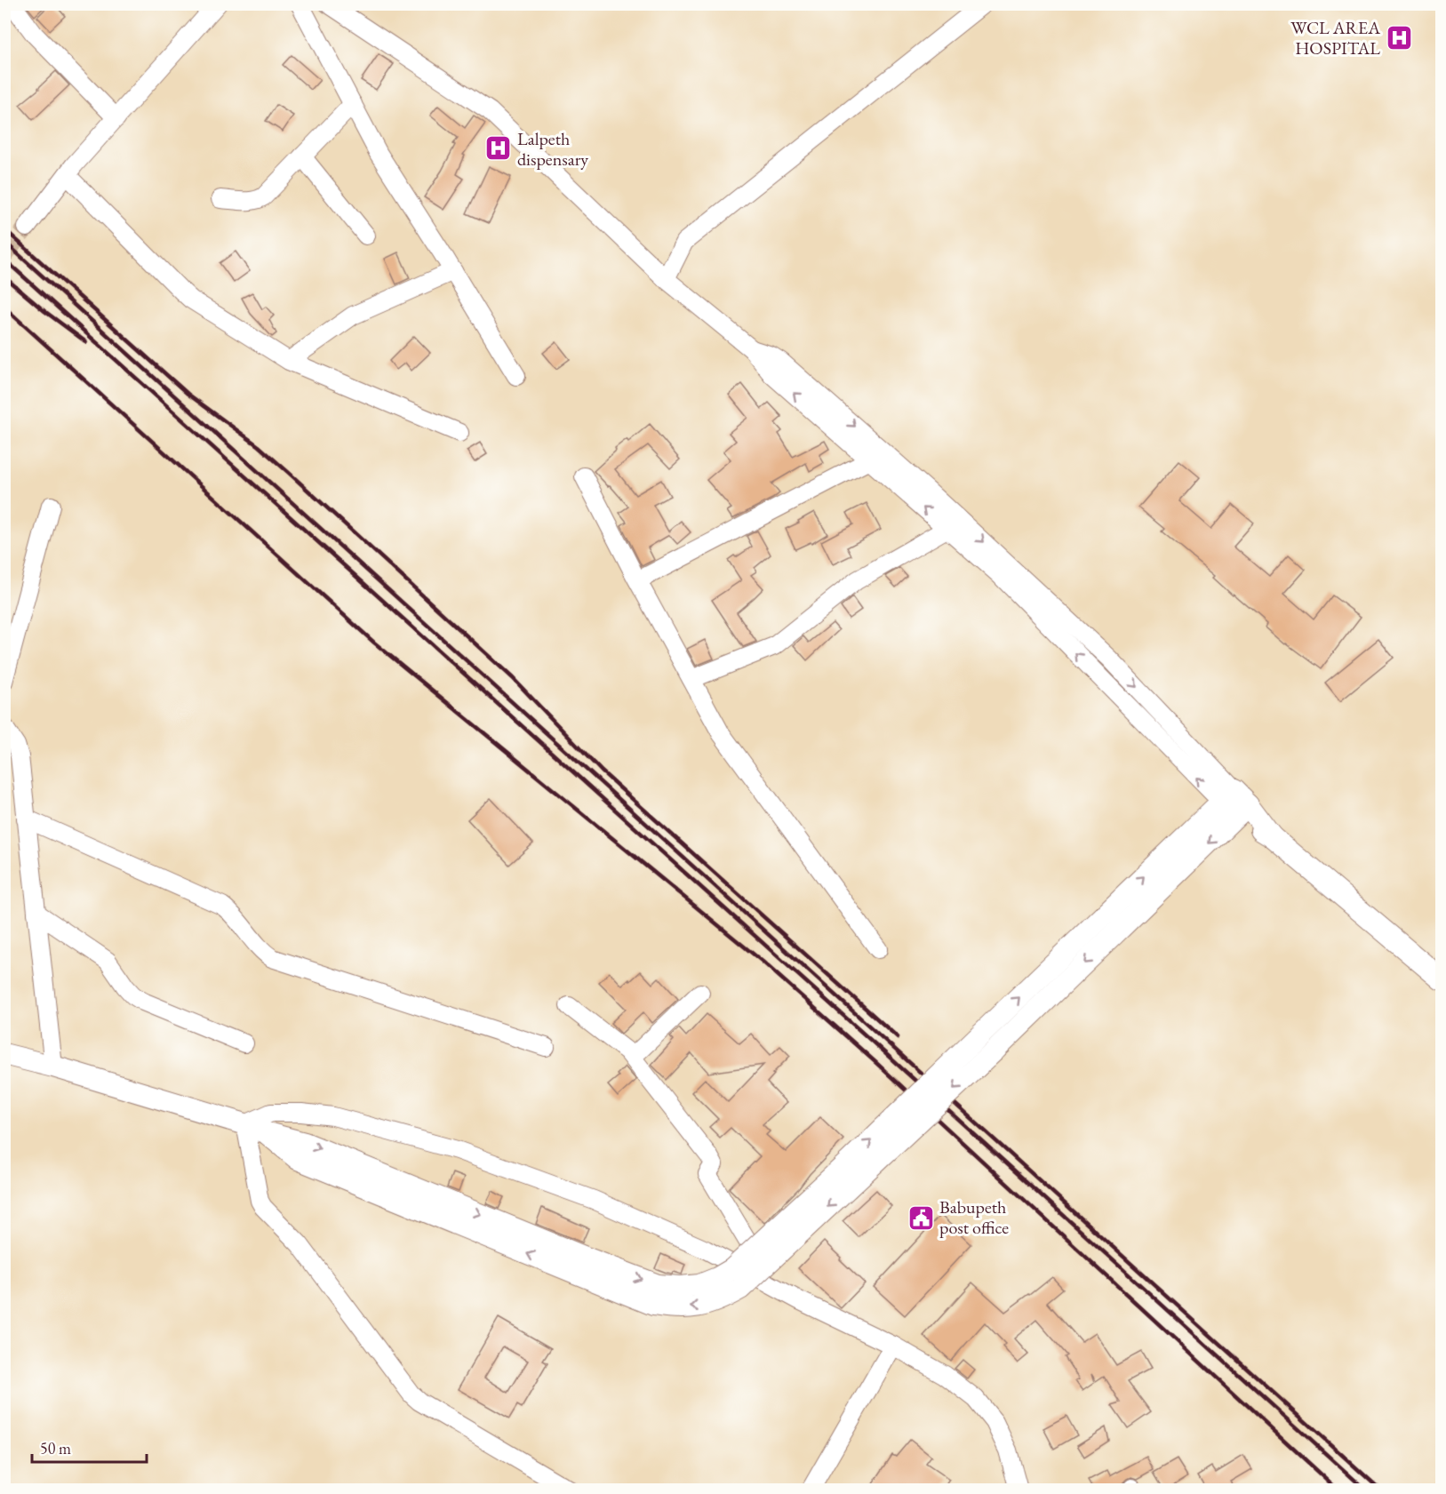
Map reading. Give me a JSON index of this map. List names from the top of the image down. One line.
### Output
{"places":{"hospital":["WCL AREA HOSPITAL","Lalpeth dispensary"],"public building":["Babupeth post office"]},"scale_bar":"50 m"}
